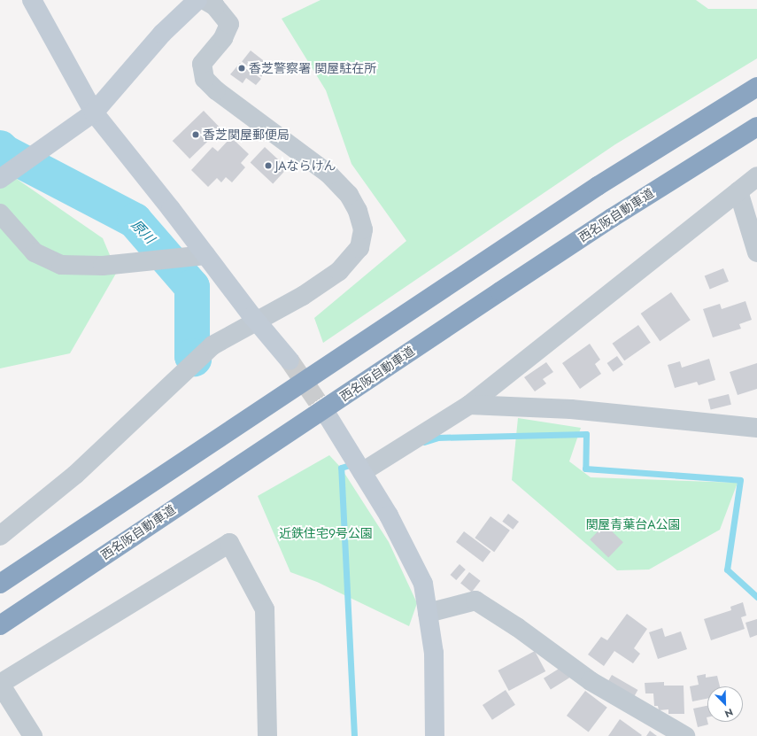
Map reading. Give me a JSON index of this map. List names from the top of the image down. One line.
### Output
{"streets":{"highway":["西名阪自動車道"]},"water":["原川"],"parks":["関屋青葉台A公園","近鉄住宅９号公園"],"places":["香芝警察署 関屋駐在所","香芝関屋郵便局","JAならけん"],"north":"bottom right"}
